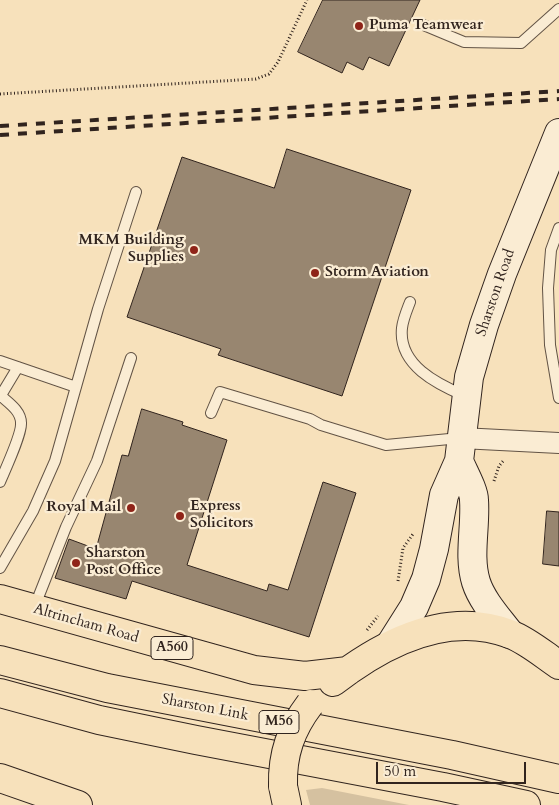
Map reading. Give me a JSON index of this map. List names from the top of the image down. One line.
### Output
{"streets":{"highway":["Altrincham Road","A560","Sharston Link","M56"],"main road":["Sharston Road"]},"crossings":[["Sharston Road","A560"],["Altrincham Road","A560"]],"places":["Puma Teamwear","MKM Building Supplies","Storm Aviation","Royal Mail","Express Solicitors","Sharston Post Office"],"scale_bar":"50 m"}
